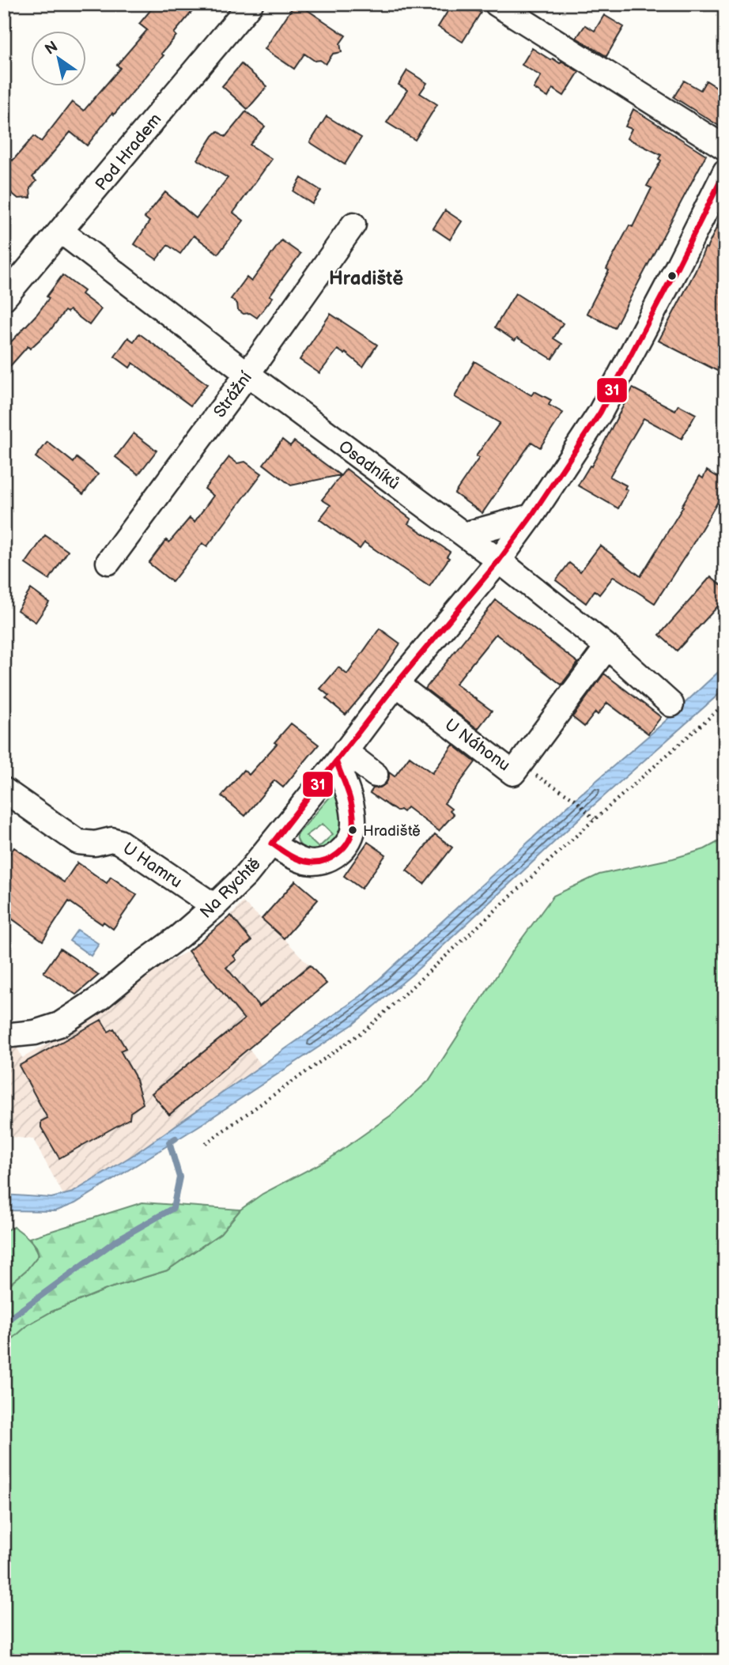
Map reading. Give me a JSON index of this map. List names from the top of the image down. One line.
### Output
{"streets":{"street":["Pod Hradem","Strážní","Osadníků","U Náhonu","U Hamru","Na Rychtě"]},"crossings":[["Pod Hradem","Osadníků"],["Strážní","Osadníků"],["Osadníků","U Náhonu"],["Osadníků","Na Rychtě"],["U Náhonu","Na Rychtě"],["U Hamru","Na Rychtě"]],"districts":["Hradiště"],"places":["Hradiště"],"lines":["transit line 31"],"north":"top left"}
